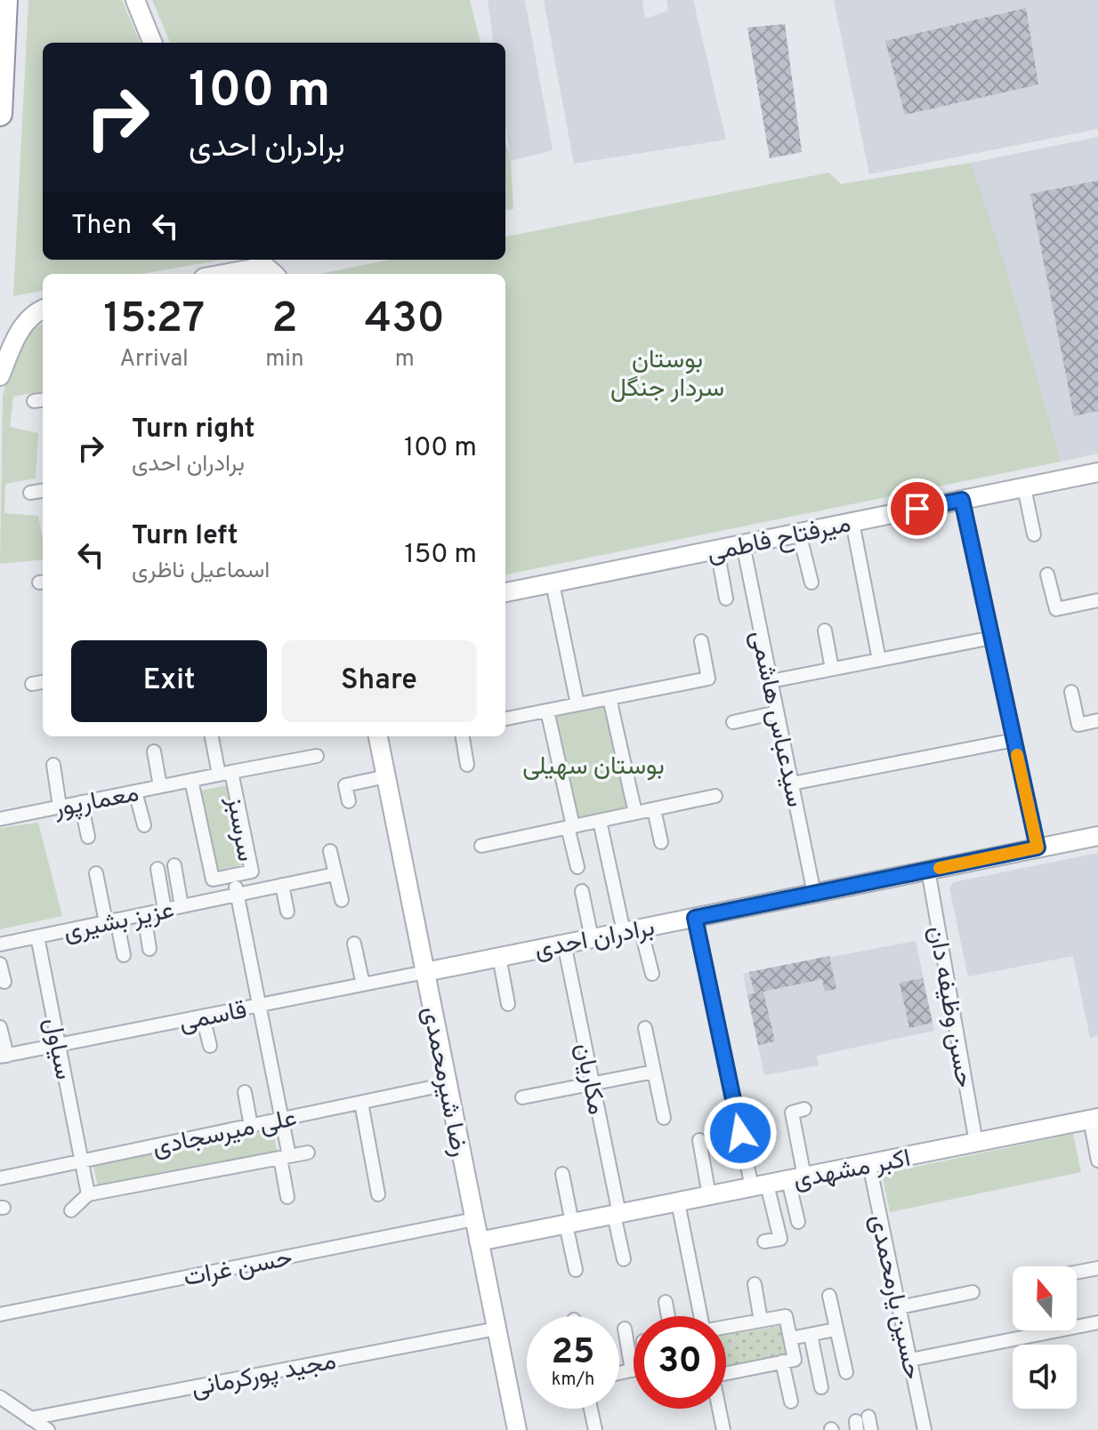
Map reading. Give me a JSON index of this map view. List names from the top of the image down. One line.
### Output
{"streets":{"street":["میرفتاح فاطمی","سیدعباس هاشمی","معمارپور","سرسبز","عزیز بشیری","برادران احدی","حسن وظیفه دان","قاسمی","سیاول","مکاریان","رضا شیرمحمدی","علی میرسجادی","اکبر مشهدی","حسن غرات","حسین یارمحمدی","مجید پورکرمانی"]},"crossings":[["میرفتاح فاطمی","سیدعباس هاشمی"],["سیدعباس هاشمی","برادران احدی"],["معمارپور","سرسبز"],["عزیز بشیری","سیاول"],["برادران احدی","حسن وظیفه دان"],["برادران احدی","قاسمی"],["برادران احدی","مکاریان"],["برادران احدی","رضا شیرمحمدی"],["حسن وظیفه دان","اکبر مشهدی"],["قاسمی","سیاول"],["قاسمی","رضا شیرمحمدی"],["سیاول","علی میرسجادی"],["مکاریان","اکبر مشهدی"],["رضا شیرمحمدی","علی میرسجادی"],["رضا شیرمحمدی","اکبر مشهدی"],["رضا شیرمحمدی","حسن غرات"],["رضا شیرمحمدی","مجید پورکرمانی"],["اکبر مشهدی","حسین یارمحمدی"]],"parks":["بوستان سردار جنگل","بوستان سهیلی"],"north":"top","page":{"turn":["100 m","برادران احدی"],"then":"Then","eta":["15:27","Arrival","2","min","430","m"],"list":[{"name":"Turn right","note":"برادران احدی","value":"100 m"},{"name":"Turn left","note":"اسماعیل ناظری","value":"150 m"}],"buttons":["Exit","Share"],"speed":"25 km/h","limit":"30"}}
